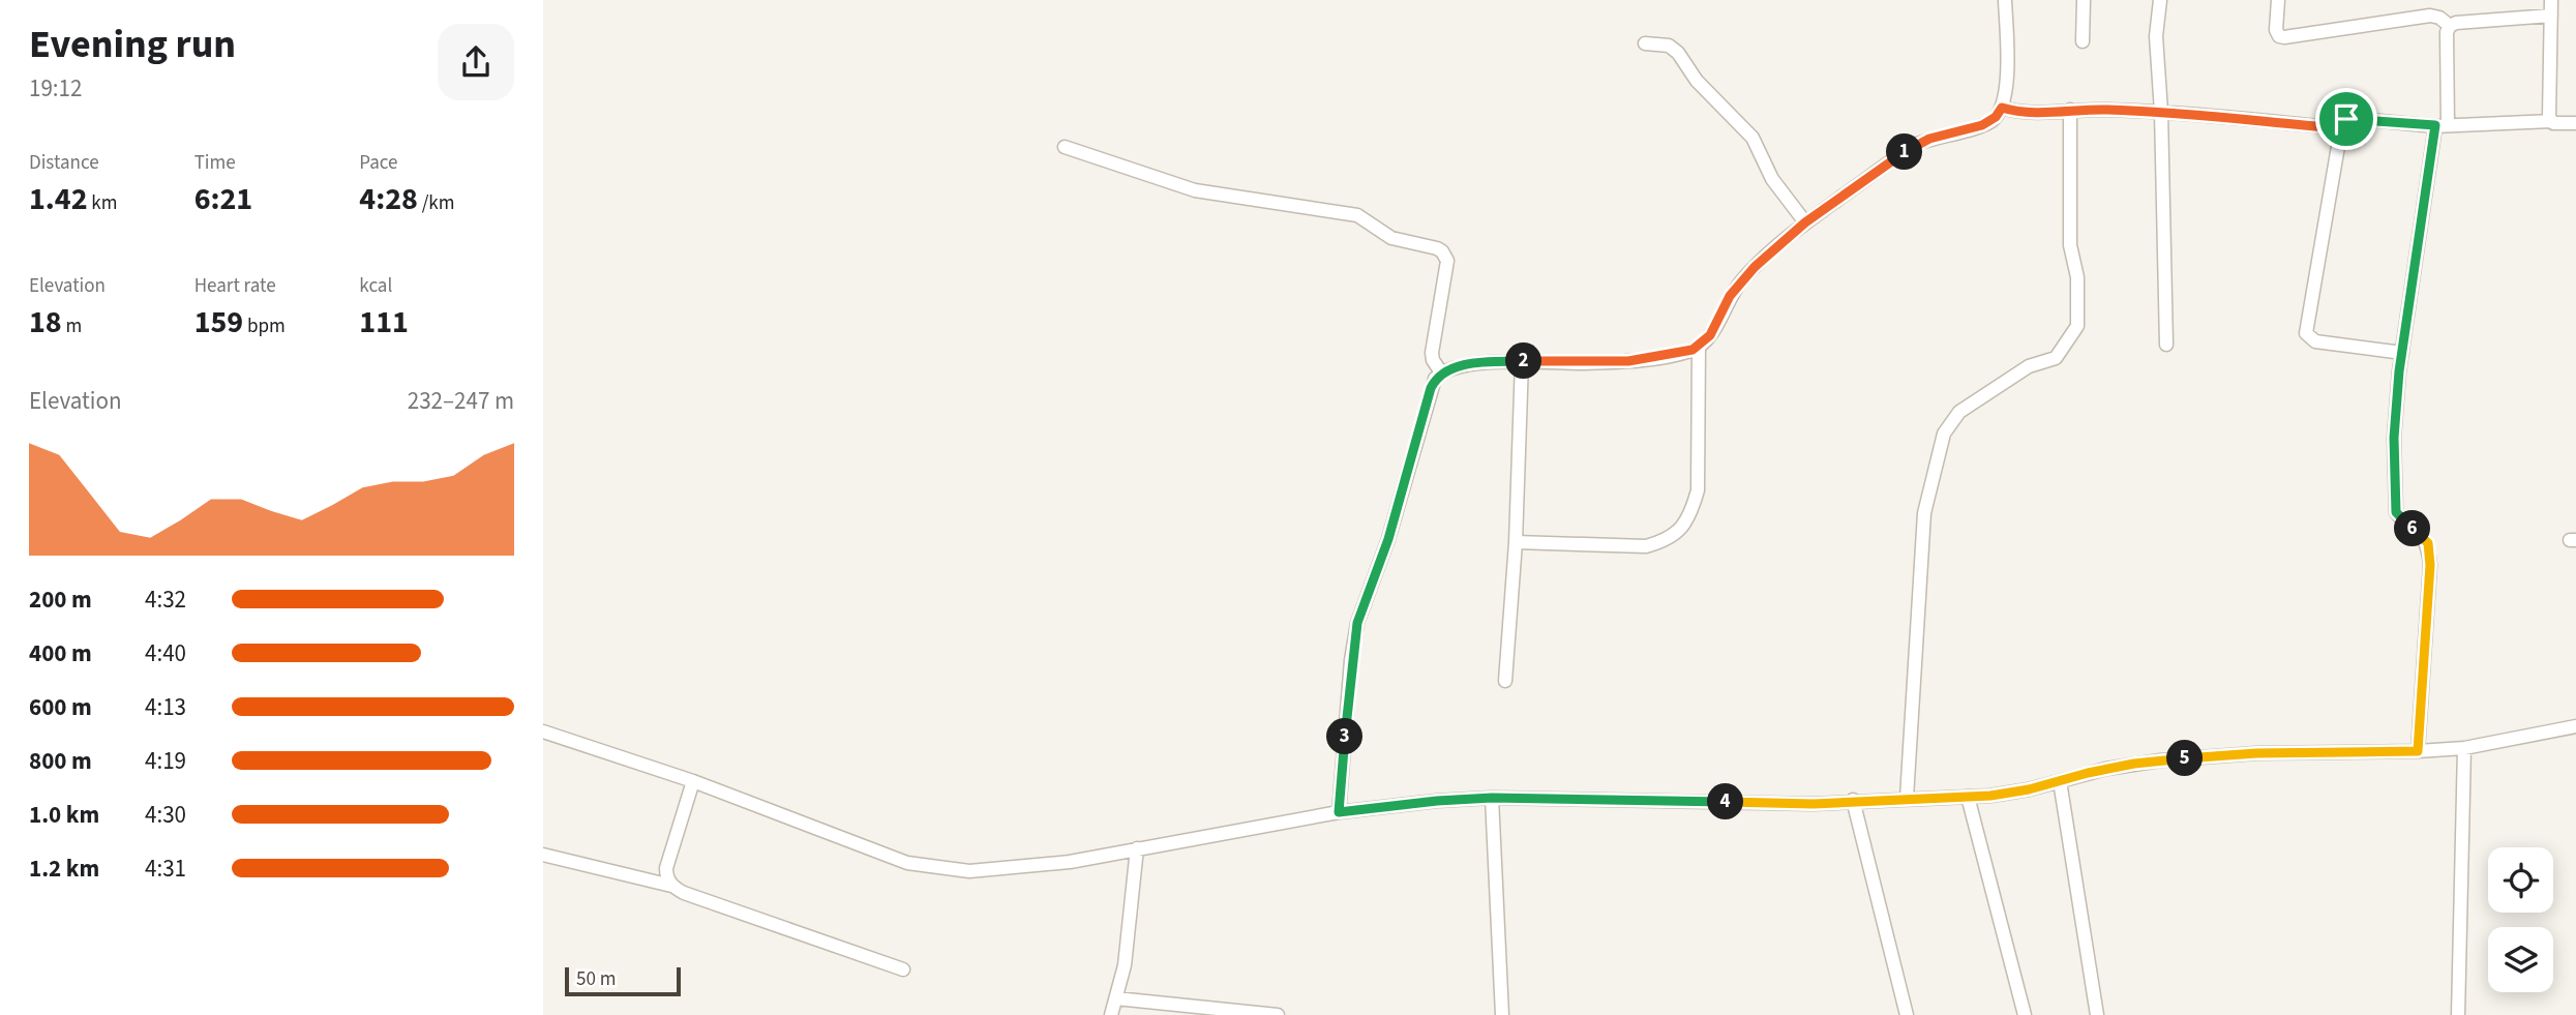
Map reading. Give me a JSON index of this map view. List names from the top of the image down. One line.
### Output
{"scale_bar":"50 m","page":{"heading":["Evening run","19:12"],"stats":[["Distance","1.42 km"],["Time","6:21"],["Pace","4:28 /km"],["Elevation","18 m"],["Heart rate","159 bpm"],["kcal","111"]],"pins":["1","2","6","3","5","4"],"chart":["Elevation","232–247 m"],"list":[{"name":"200 m","note":"4:32"},{"name":"400 m","note":"4:40"},{"name":"600 m","note":"4:13"},{"name":"800 m","note":"4:19"},{"name":"1.0 km","note":"4:30"},{"name":"1.2 km","note":"4:31"}],"scale":"50 m"}}
